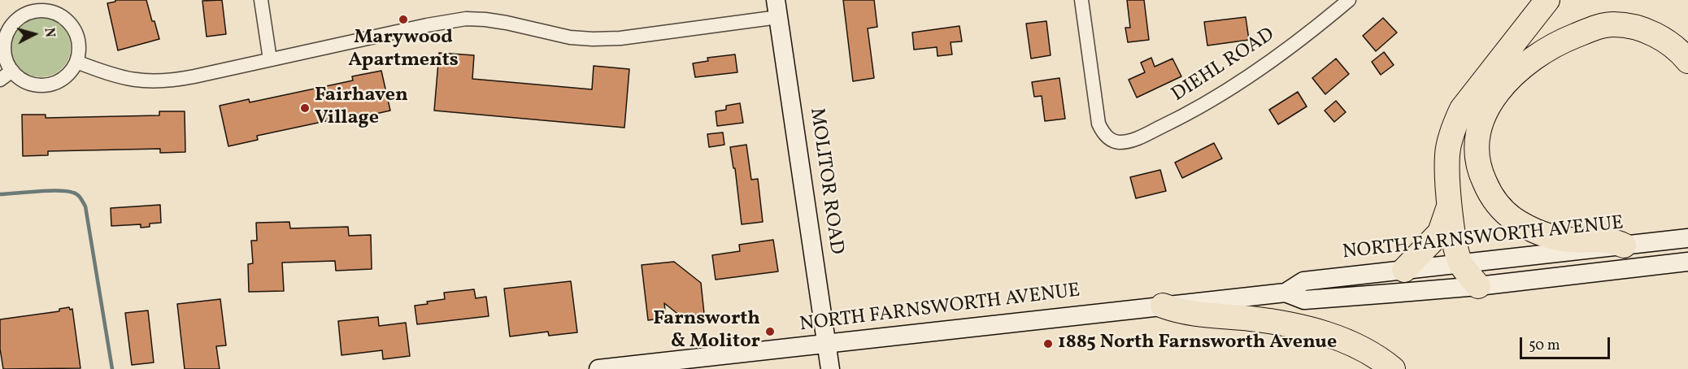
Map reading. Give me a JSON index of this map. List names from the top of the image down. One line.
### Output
{"streets":{"main road":["MOLITOR ROAD","NORTH FARNSWORTH AVENUE"],"street":["DIEHL ROAD"]},"crossings":[["MOLITOR ROAD","NORTH FARNSWORTH AVENUE"]],"places":["Marywood Apartments","Fairhaven Village","Farnsworth & Molitor","1885 North Farnsworth Avenue"],"scale_bar":"50 m","north":"right"}
